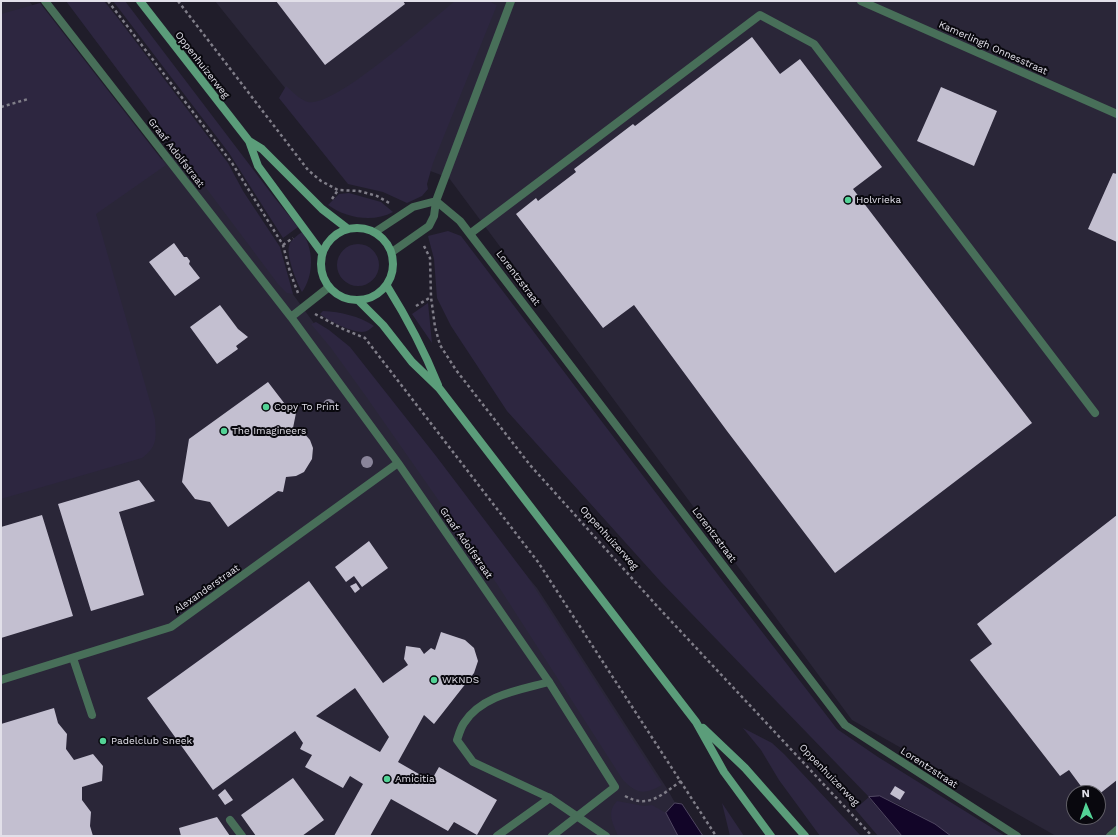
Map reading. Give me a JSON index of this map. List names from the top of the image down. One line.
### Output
{"streets":{"main road":["Oppenhuizerweg"],"street":["Kamerlingh Onnesstraat","Graaf Adolfstraat","Lorentzstraat","Alexanderstraat"]},"crossings":[["Graaf Adolfstraat","Alexanderstraat"]],"places":["Holvrieka","Copy To Print","The Imagineers","WKNDS","Padelclub Sneek","Amicitia"],"north":"top"}
